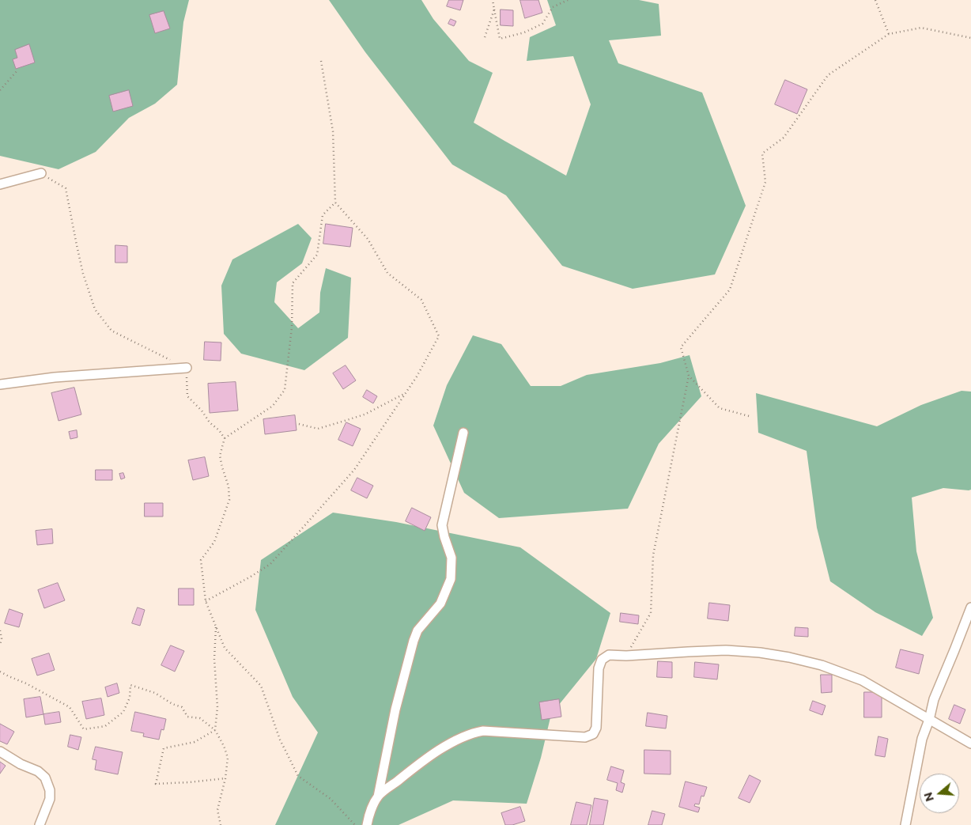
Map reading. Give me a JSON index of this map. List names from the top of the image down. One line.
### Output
{"north":"left"}
